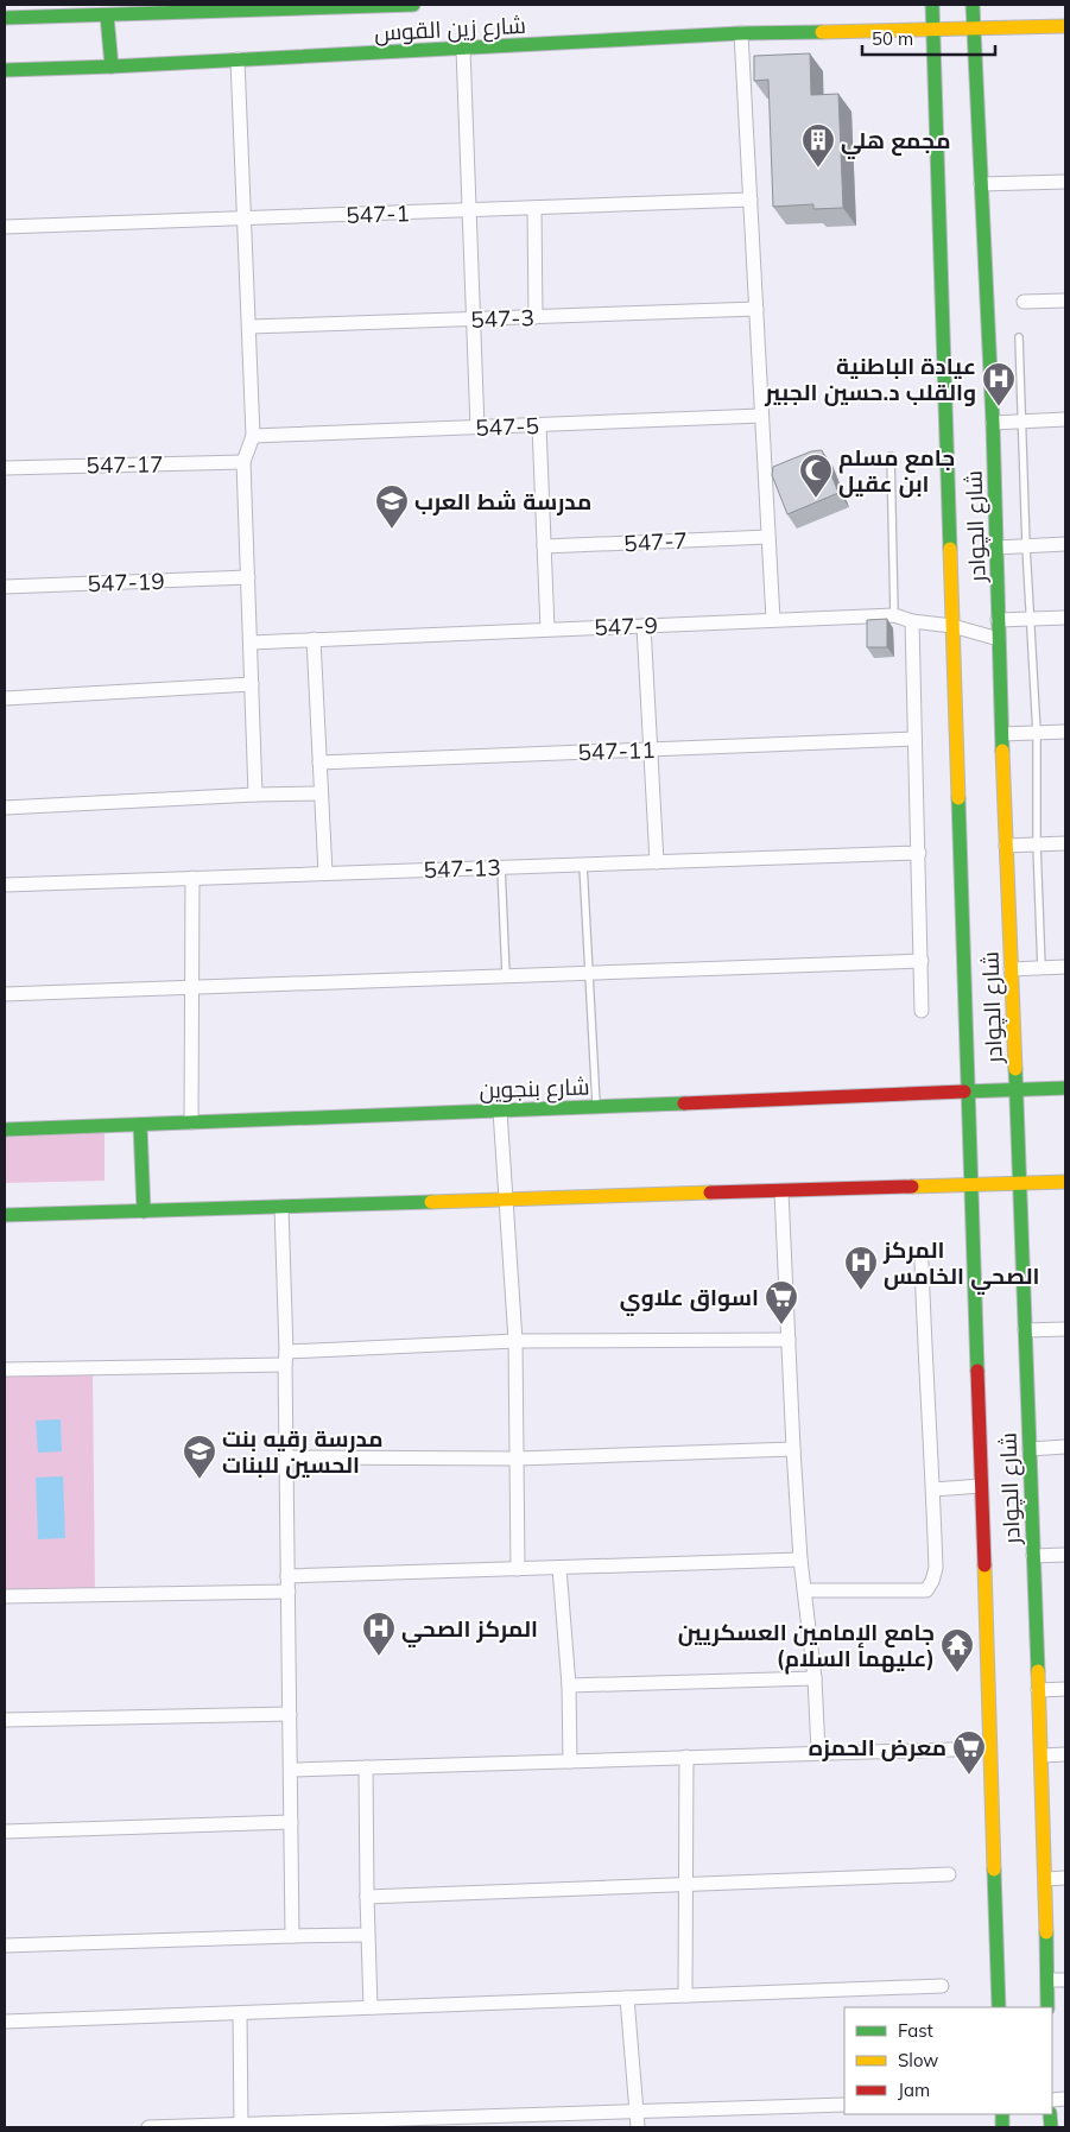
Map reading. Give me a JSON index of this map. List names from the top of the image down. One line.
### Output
{"streets":{"main road":["شارع زين القوس","شارع الچوادر","شارع بنجوين"],"street":["547-1","547-3","547-5","547-17","547-7","547-19","547-9","547-11","547-13"]},"crossings":[["شارع زين القوس","شارع الچوادر"],["شارع الچوادر","547-9"],["شارع الچوادر","شارع بنجوين"]],"places":{"building":["مجمع هلي"],"hospital":["عيادة الباطنية والقلب د.حسين الجبير","المركز الصحي الخامس","المركز الصحي"],"mosque":["جامع مسلم ابن عقيل"],"school or university":["مدرسة شط العرب","مدرسة رقيه بنت الحسين للبنات"],"supermarket":["اسواق علاوي","معرض الحمزه"],"temple":["جامع الإمامين العسكريين (عليهما السلام)"]},"legend":["Fast","Slow","Jam"],"scale_bar":"50 m"}
